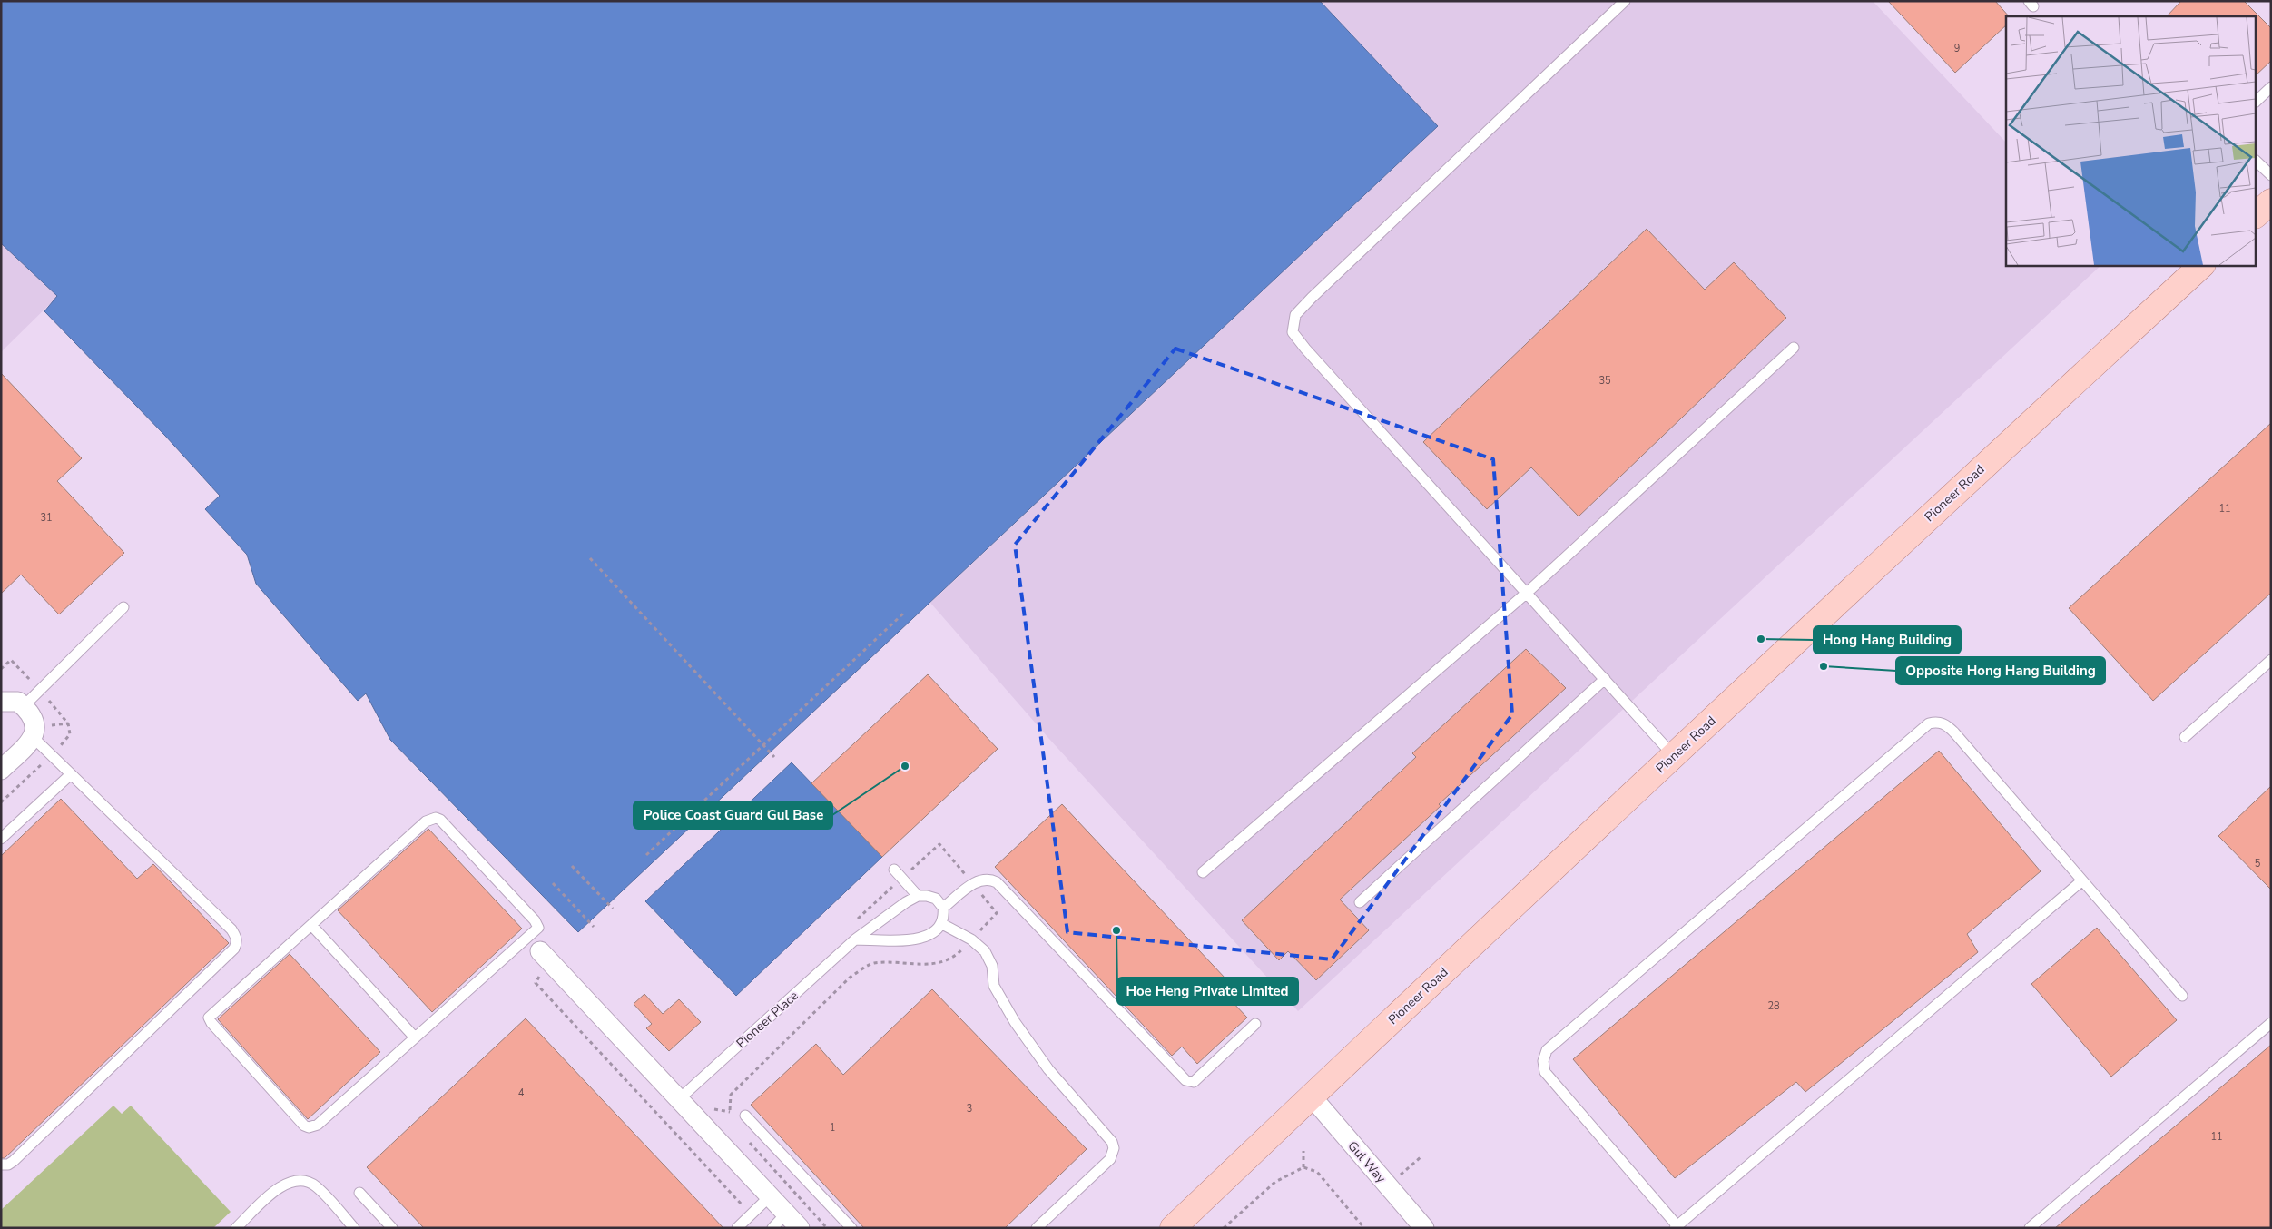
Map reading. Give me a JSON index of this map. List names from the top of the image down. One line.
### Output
{"streets":{"main road":["Pioneer Road"],"street":["Gul Way"],"lane":["Pioneer Place"]},"crossings":[["Pioneer Road","Gul Way"]],"places":["Hong Hang Building","Opposite Hong Hang Building","Police Coast Guard Gul Base","Hoe Heng Private Limited"],"house_numbers":["9","35","11","31","5","28","4","3","1","11"]}
